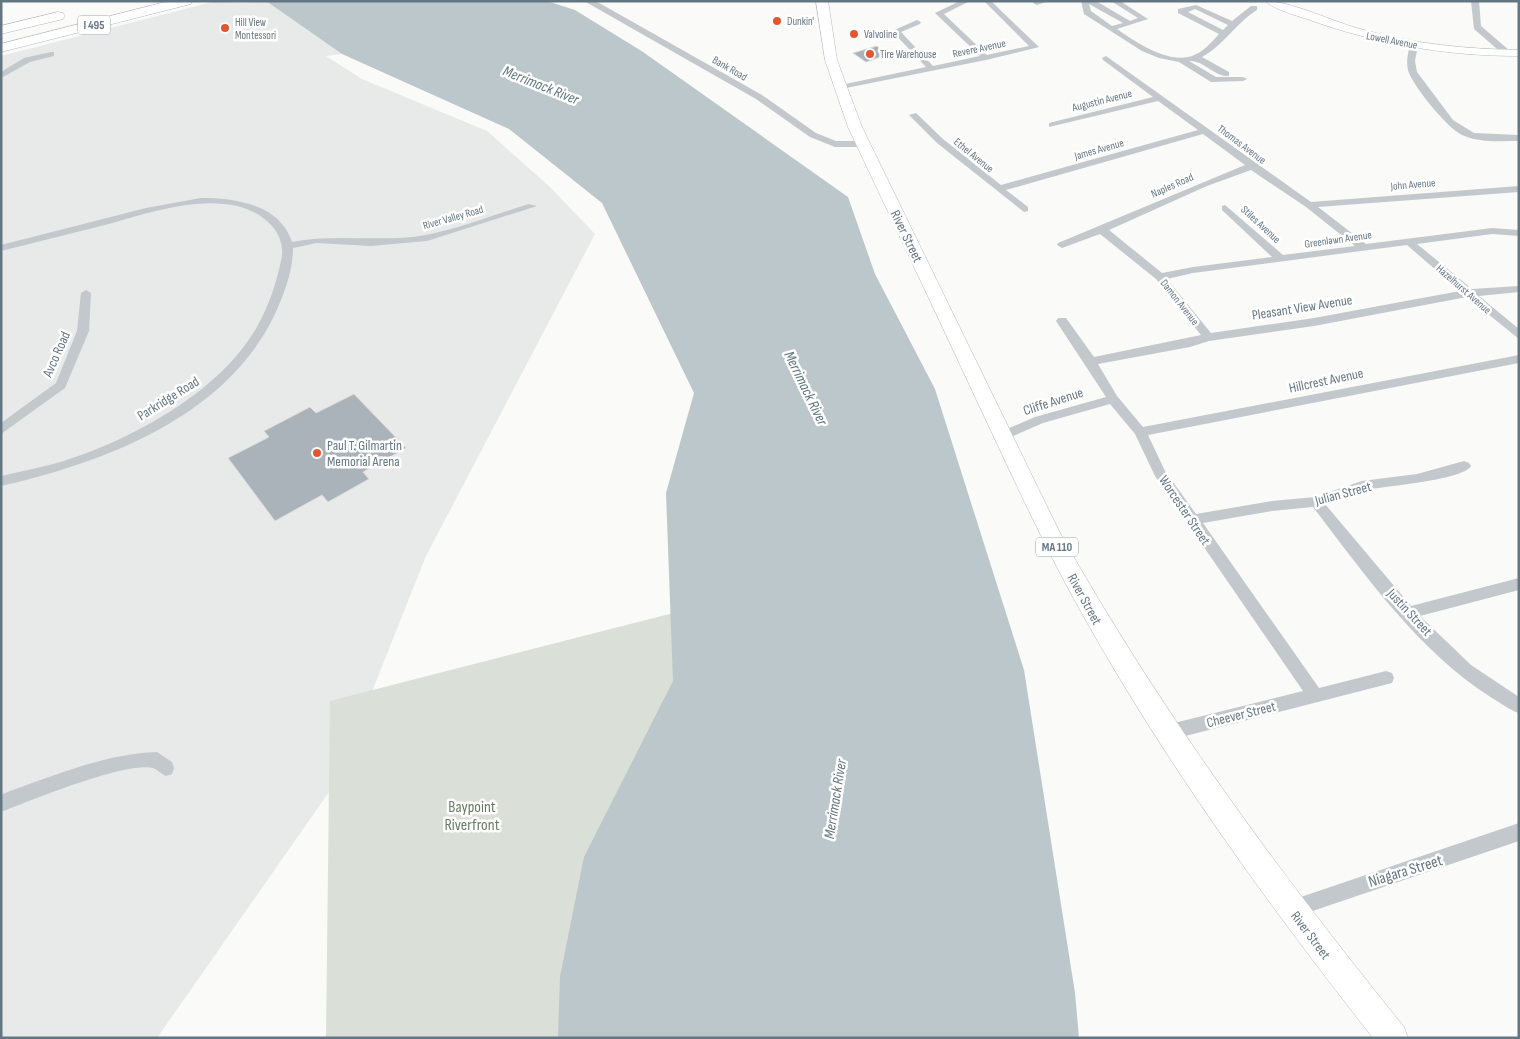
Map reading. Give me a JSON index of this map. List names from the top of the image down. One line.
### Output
{"streets":{"highway":["I 495"],"main road":["Lowell Avenue","River Street","MA 110"],"street":["Revere Avenue","Bank Road","Augustin Avenue","Thomas Avenue","James Avenue","Ethel Avenue","John Avenue","Naples Road","River Valley Road","Stiles Avenue","Greenlawn Avenue","Hazelhurst Avenue","Damon Avenue","Pleasant View Avenue","Avco Road","Hillcrest Avenue","Parkridge Road","Cliffe Avenue","Julian Street","Worcester Street","Justin Street","Cheever Street","Niagara Street"]},"crossings":[["Revere Avenue","River Street"],["Bank Road","River Street"],["Augustin Avenue","Thomas Avenue"],["Thomas Avenue","James Avenue"],["Thomas Avenue","John Avenue"],["Thomas Avenue","Naples Road"],["Thomas Avenue","Greenlawn Avenue"],["James Avenue","Ethel Avenue"],["Naples Road","Damon Avenue"],["River Valley Road","Parkridge Road"],["Stiles Avenue","Greenlawn Avenue"],["River Street","Cliffe Avenue"],["River Street","Cheever Street"],["River Street","Niagara Street"],["Greenlawn Avenue","Hazelhurst Avenue"],["Greenlawn Avenue","Damon Avenue"],["Hazelhurst Avenue","Pleasant View Avenue"],["Damon Avenue","Pleasant View Avenue"],["Pleasant View Avenue","Worcester Street"],["Hillcrest Avenue","Worcester Street"],["Cliffe Avenue","Worcester Street"],["Julian Street","Worcester Street"],["Julian Street","Justin Street"],["Worcester Street","Cheever Street"]],"water":["Merrimack River"],"parks":["Baypoint Riverfront"],"places":["Dunkin'","Hill View Montessori","Valvoline","Tire Warehouse","Paul T. Gilmartin Memorial Arena"]}
